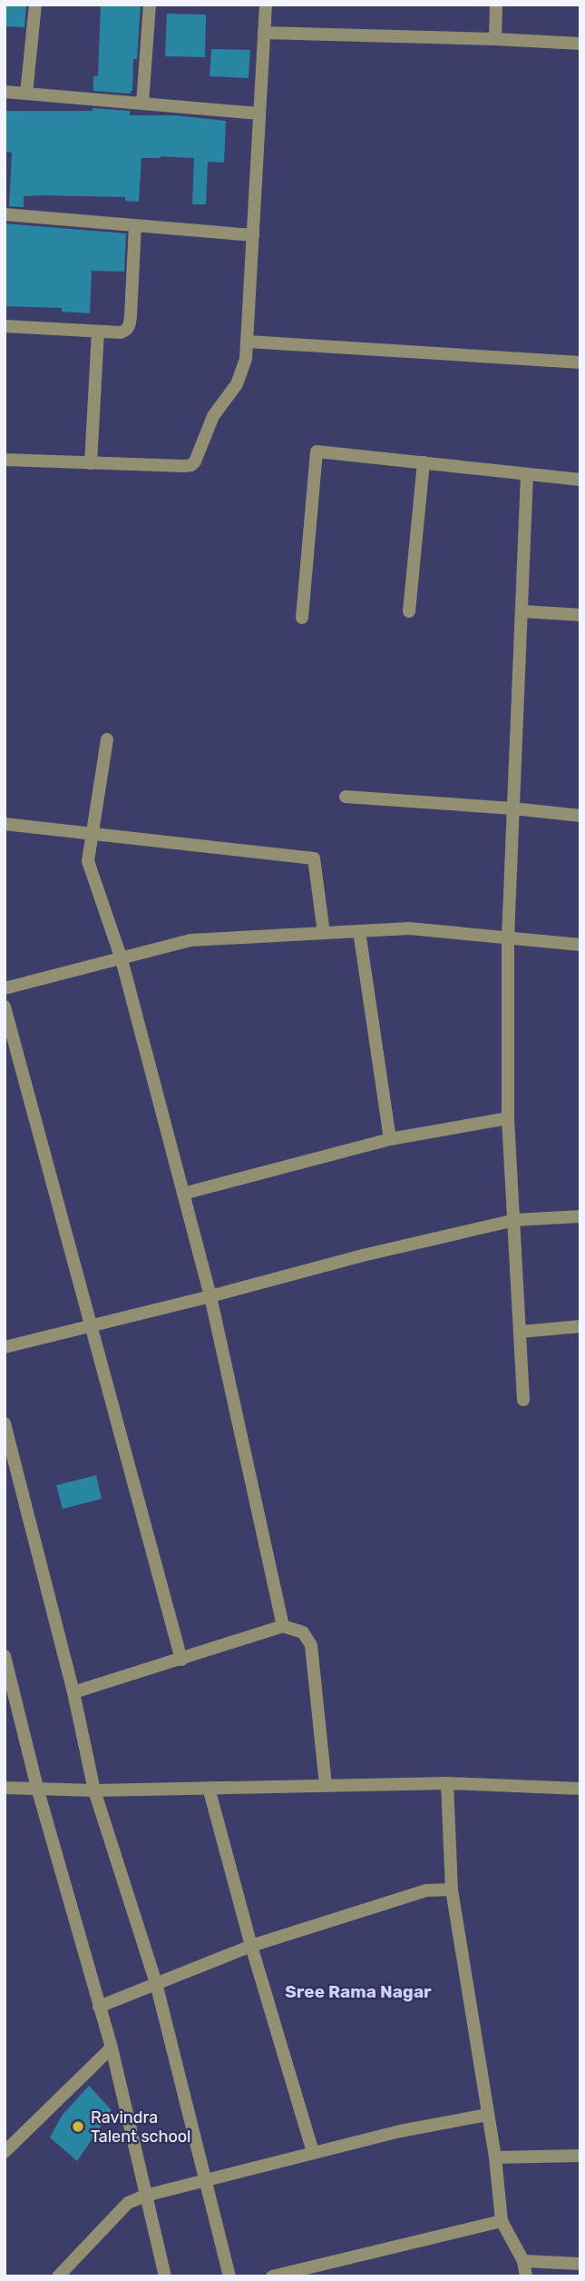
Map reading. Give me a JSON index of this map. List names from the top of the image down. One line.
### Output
{"districts":["Sree Rama Nagar"],"places":["Ravindra Talent school"]}
